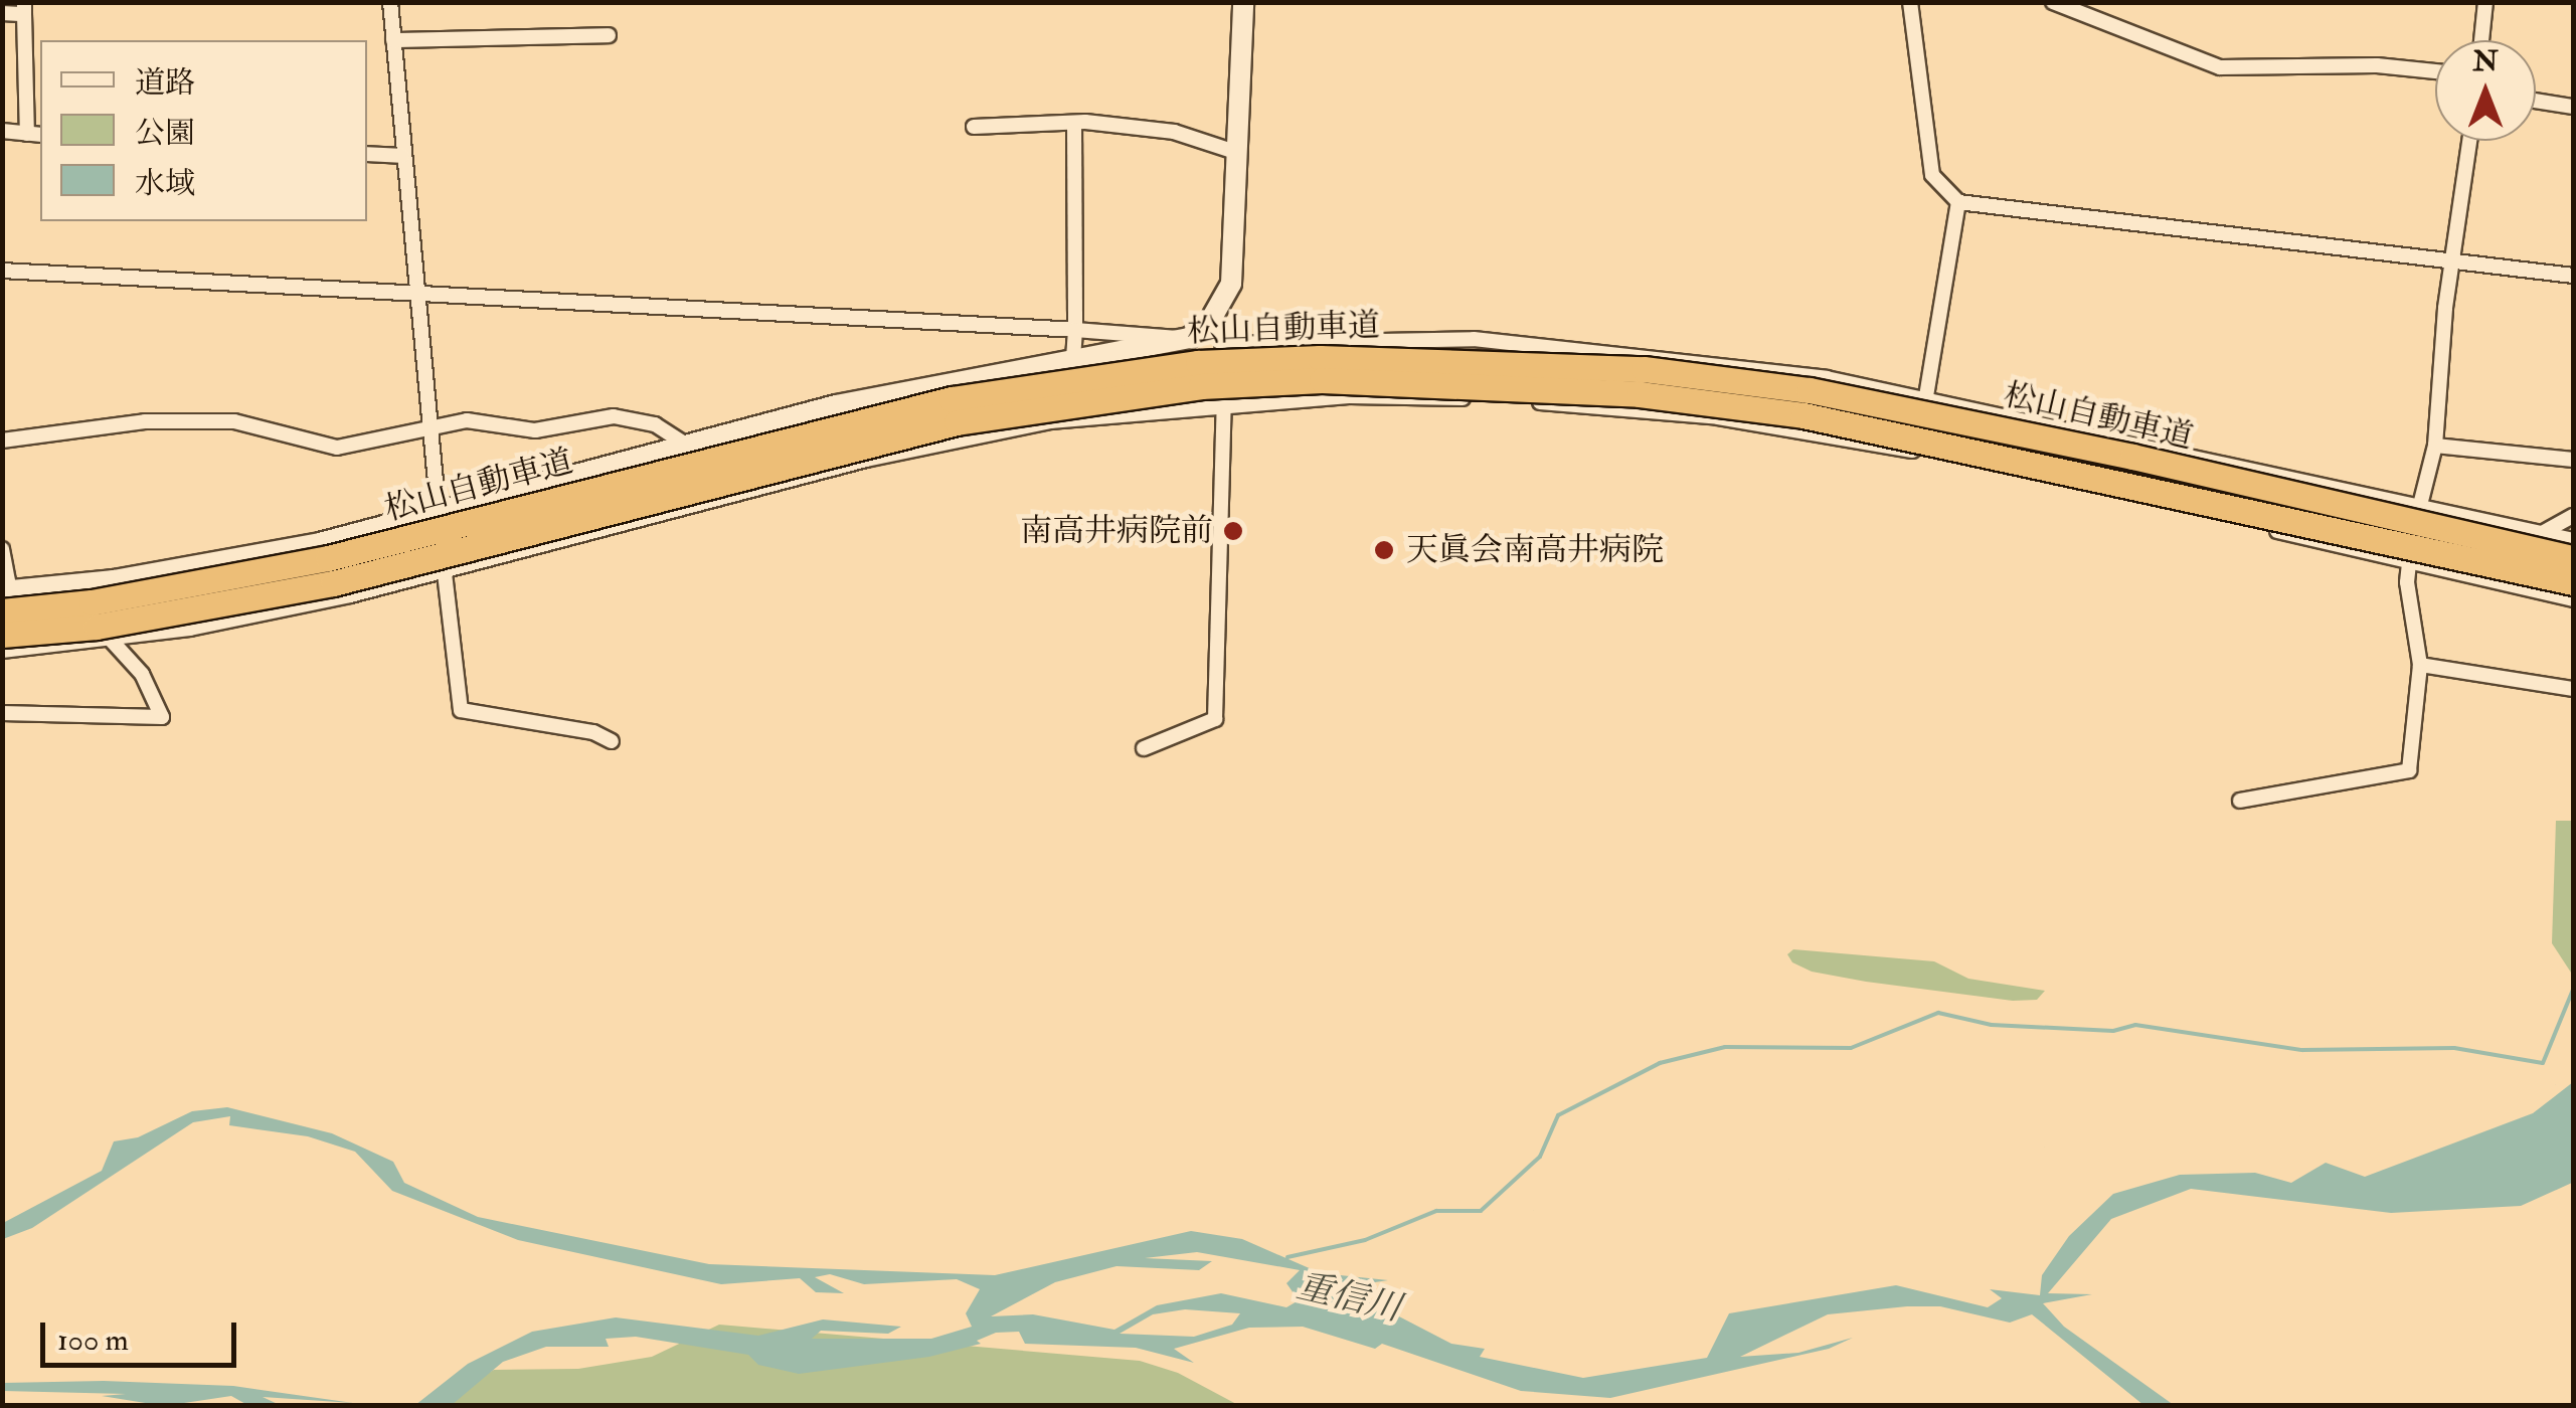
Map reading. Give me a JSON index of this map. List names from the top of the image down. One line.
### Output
{"streets":{"highway":["松山自動車道"]},"water":["重信川"],"places":["南高井病院前","天眞会南高井病院"],"legend":["道路","公園","水域"],"scale_bar":"100 m","north":"top"}
